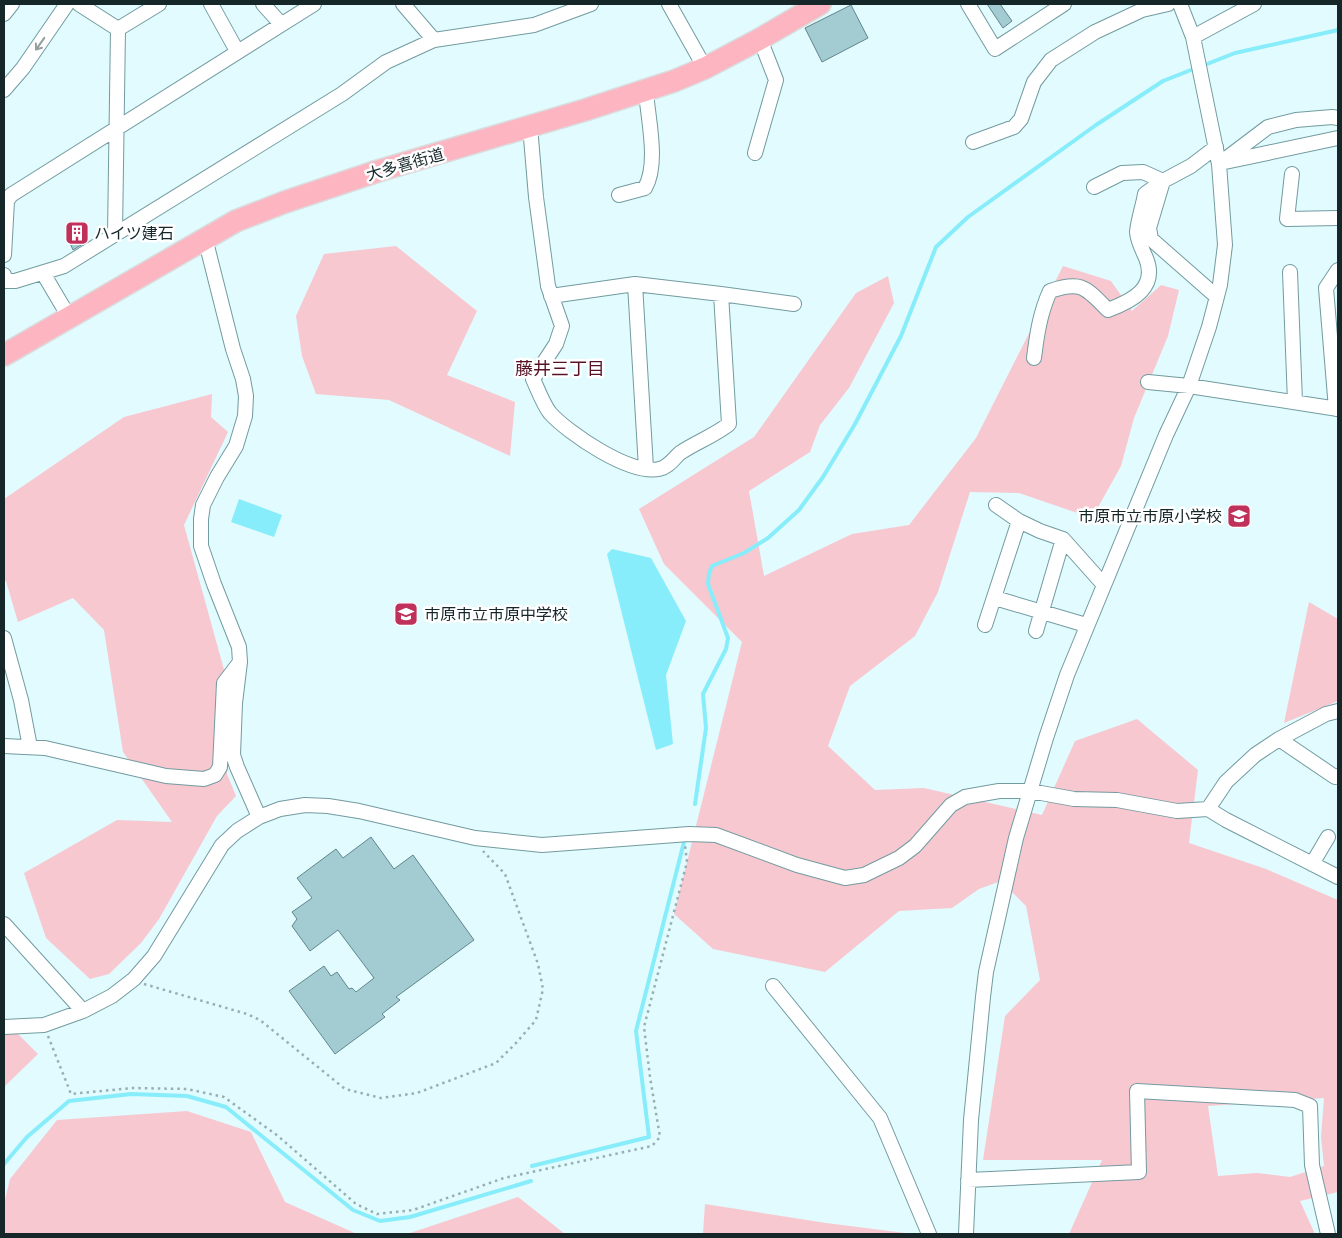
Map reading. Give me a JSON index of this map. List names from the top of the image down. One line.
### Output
{"streets":{"highway":["大多喜街道"]},"districts":["藤井三丁目"],"places":{"building":["ハイツ建石"],"school or university":["市原市立市原小学校","市原市立市原中学校"]}}
